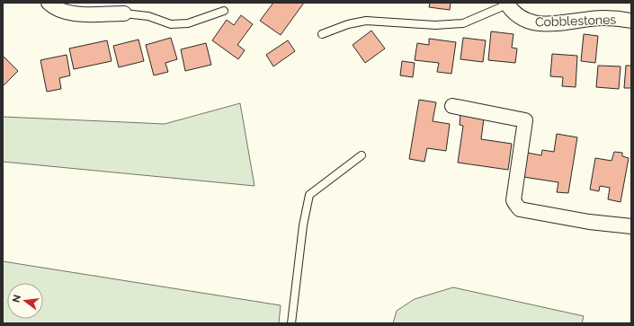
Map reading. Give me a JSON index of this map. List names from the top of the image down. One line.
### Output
{"streets":{"street":["Cobblestones"]},"north":"left"}
